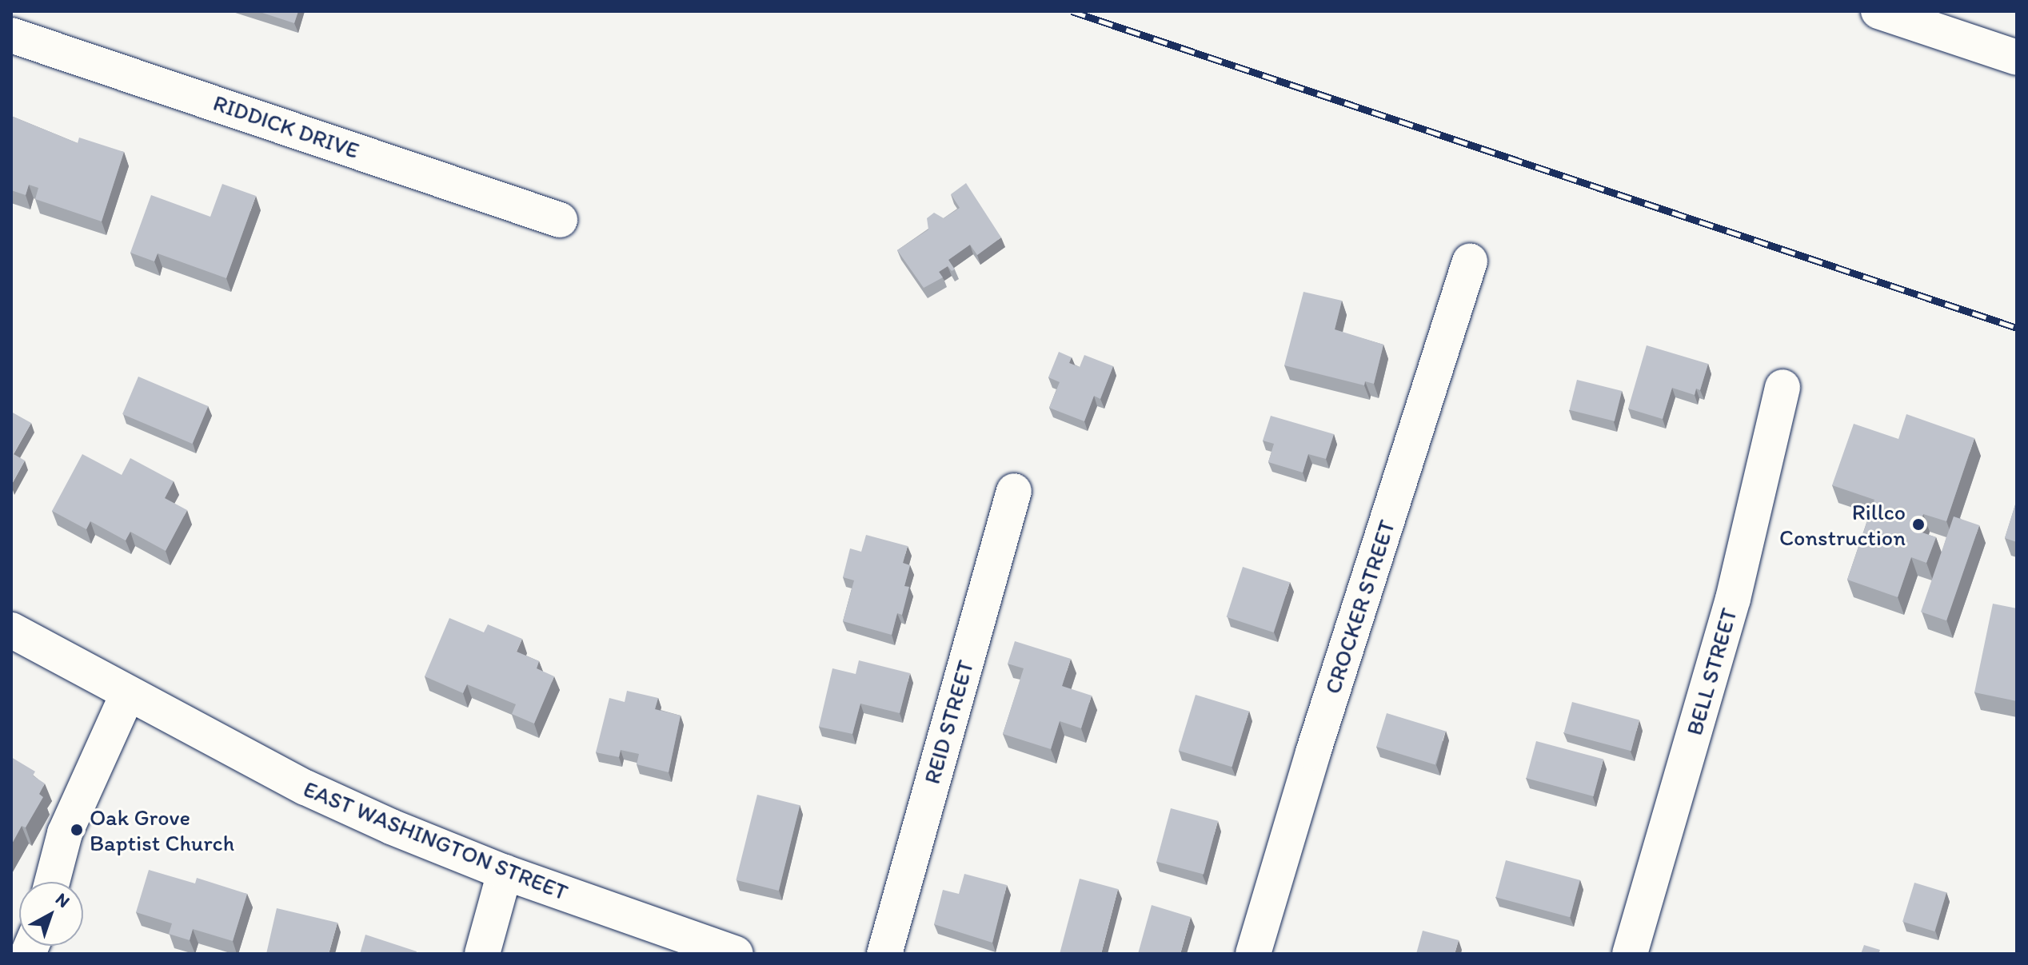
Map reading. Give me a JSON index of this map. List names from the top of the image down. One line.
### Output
{"streets":{"street":["RIDDICK DRIVE","CROCKER STREET","BELL STREET","REID STREET","EAST WASHINGTON STREET"]},"places":["Rillco Construction","Oak Grove Baptist Church"],"north":"top right"}
